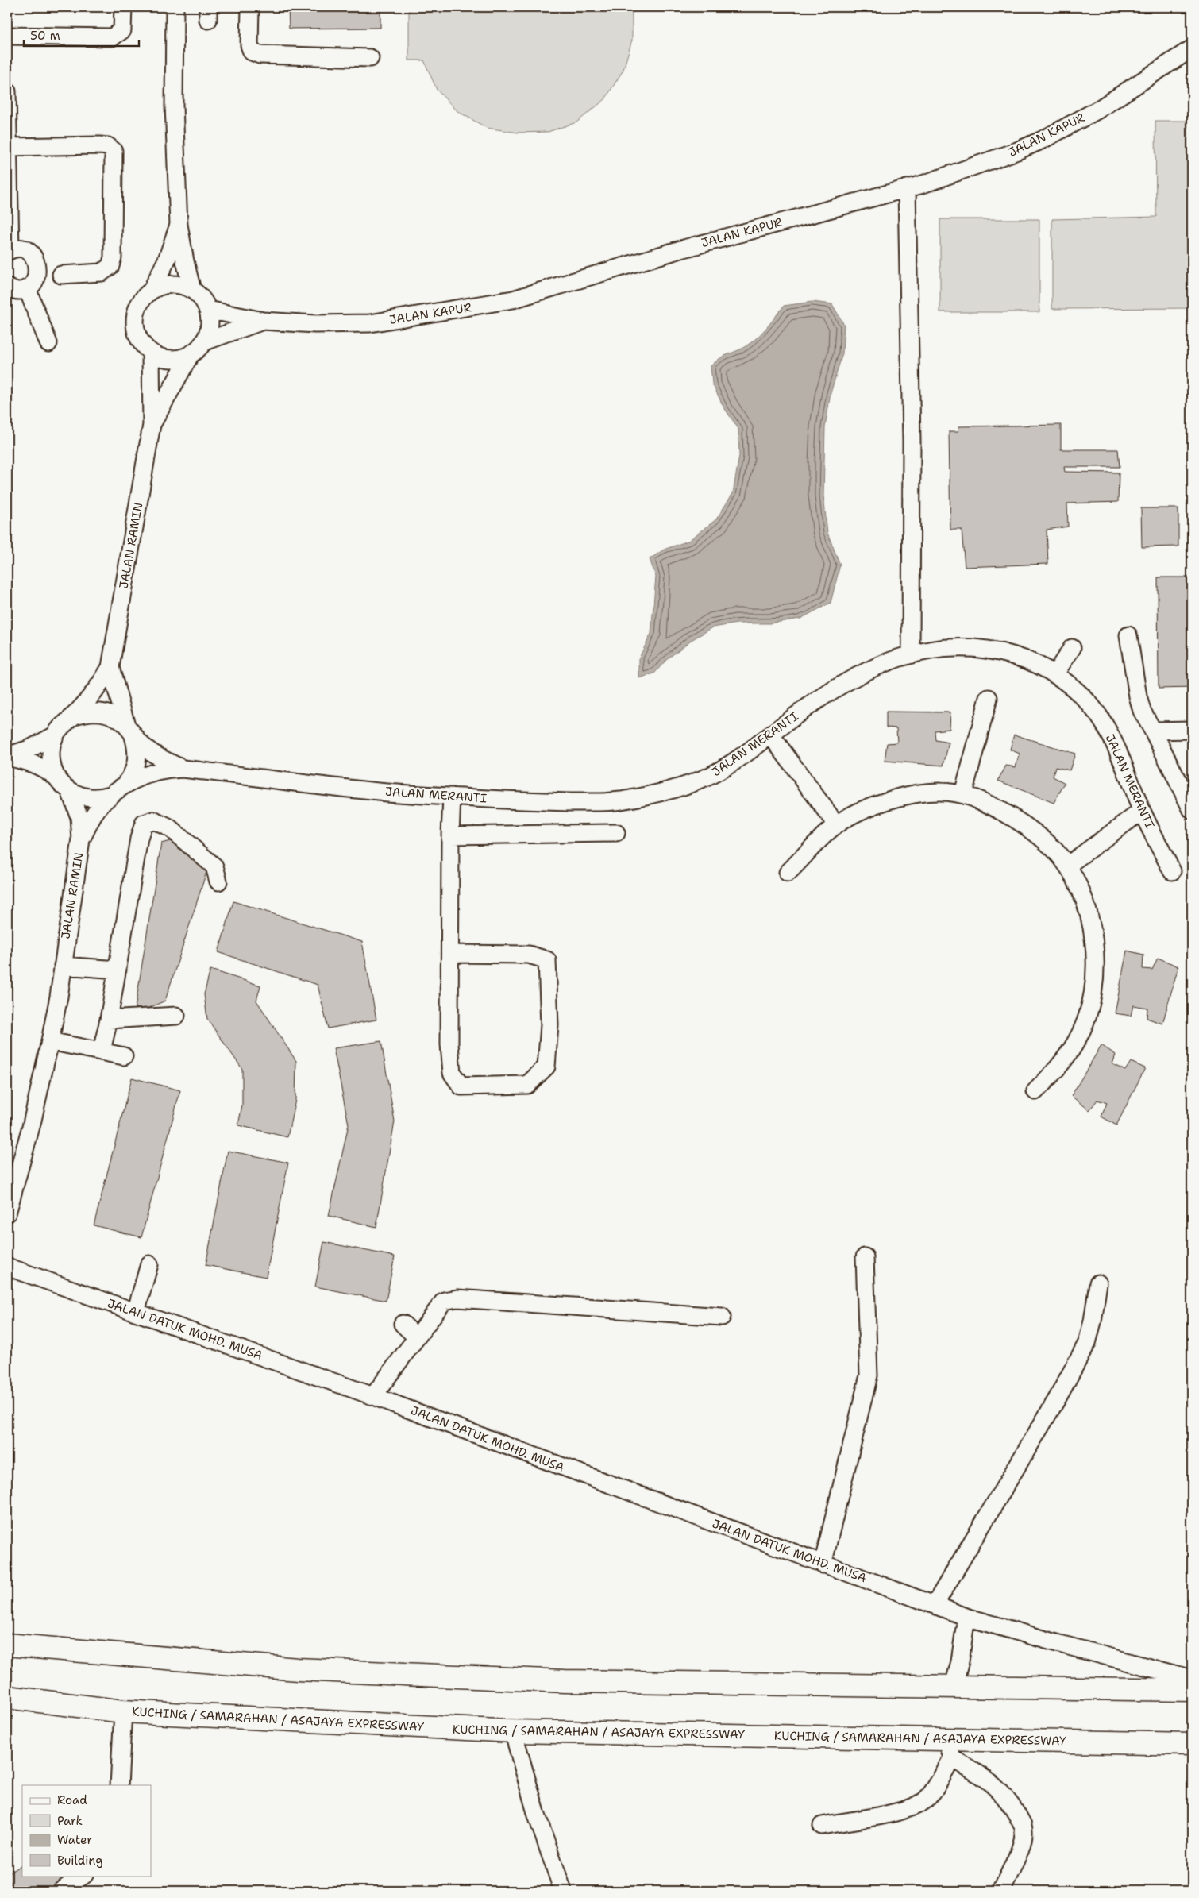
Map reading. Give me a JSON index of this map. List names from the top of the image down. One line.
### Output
{"streets":{"highway":["KUCHING / SAMARAHAN / ASAJAYA EXPRESSWAY"],"street":["JALAN KAPUR","JALAN RAMIN","JALAN MERANTI","JALAN DATUK MOHD. MUSA"]},"crossings":[["JALAN KAPUR","JALAN RAMIN"]],"legend":["Road","Park","Water","Building"],"scale_bar":"50 m"}
